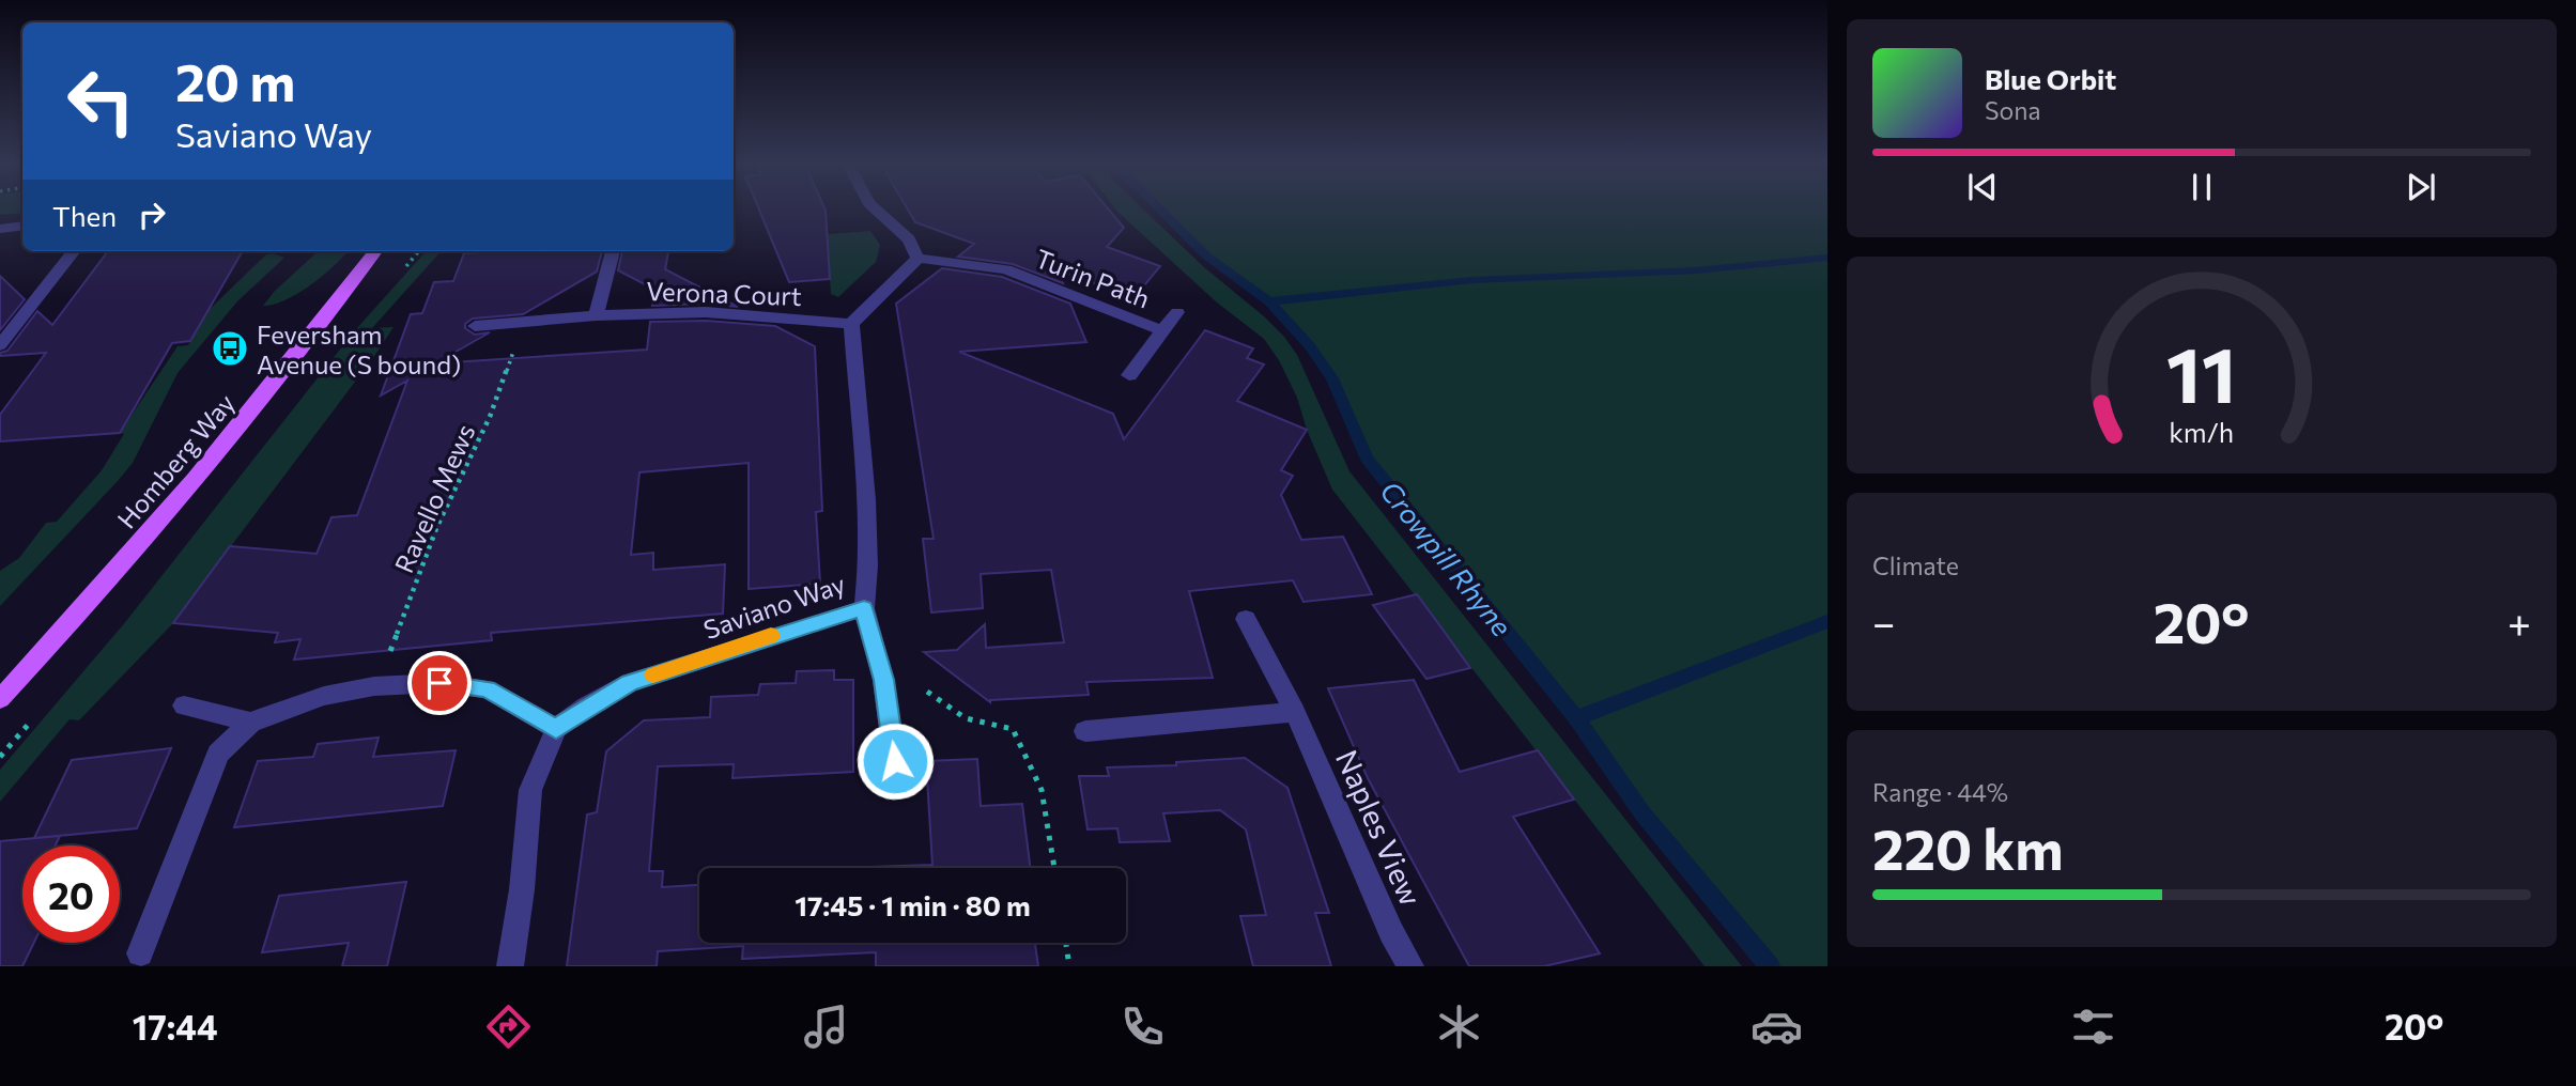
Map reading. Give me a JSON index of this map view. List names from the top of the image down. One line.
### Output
{"streets":{"main road":["Homberg Way"],"street":["Turin Path","Verona Court","Saviano Way","Naples View"],"path":["Ravello Mews"]},"crossings":[["Verona Court","Ravello Mews"],["Verona Court","Saviano Way"]],"water":["Crowpill Rhyne"],"places":{"bus stop":["Feversham Avenue (S bound)"]},"page":{"turn":["20 m","Saviano Way"],"song":["Blue Orbit","Sona"],"then":"Then","tile":["Climate",["Range · 44%","220 km"]],"heat":["−","20°","+"],"limit":"20","trip":"17:45 · 1 min · 80 m","tabs":["17:44","20°"],"gauge":["11","km/h"]}}
